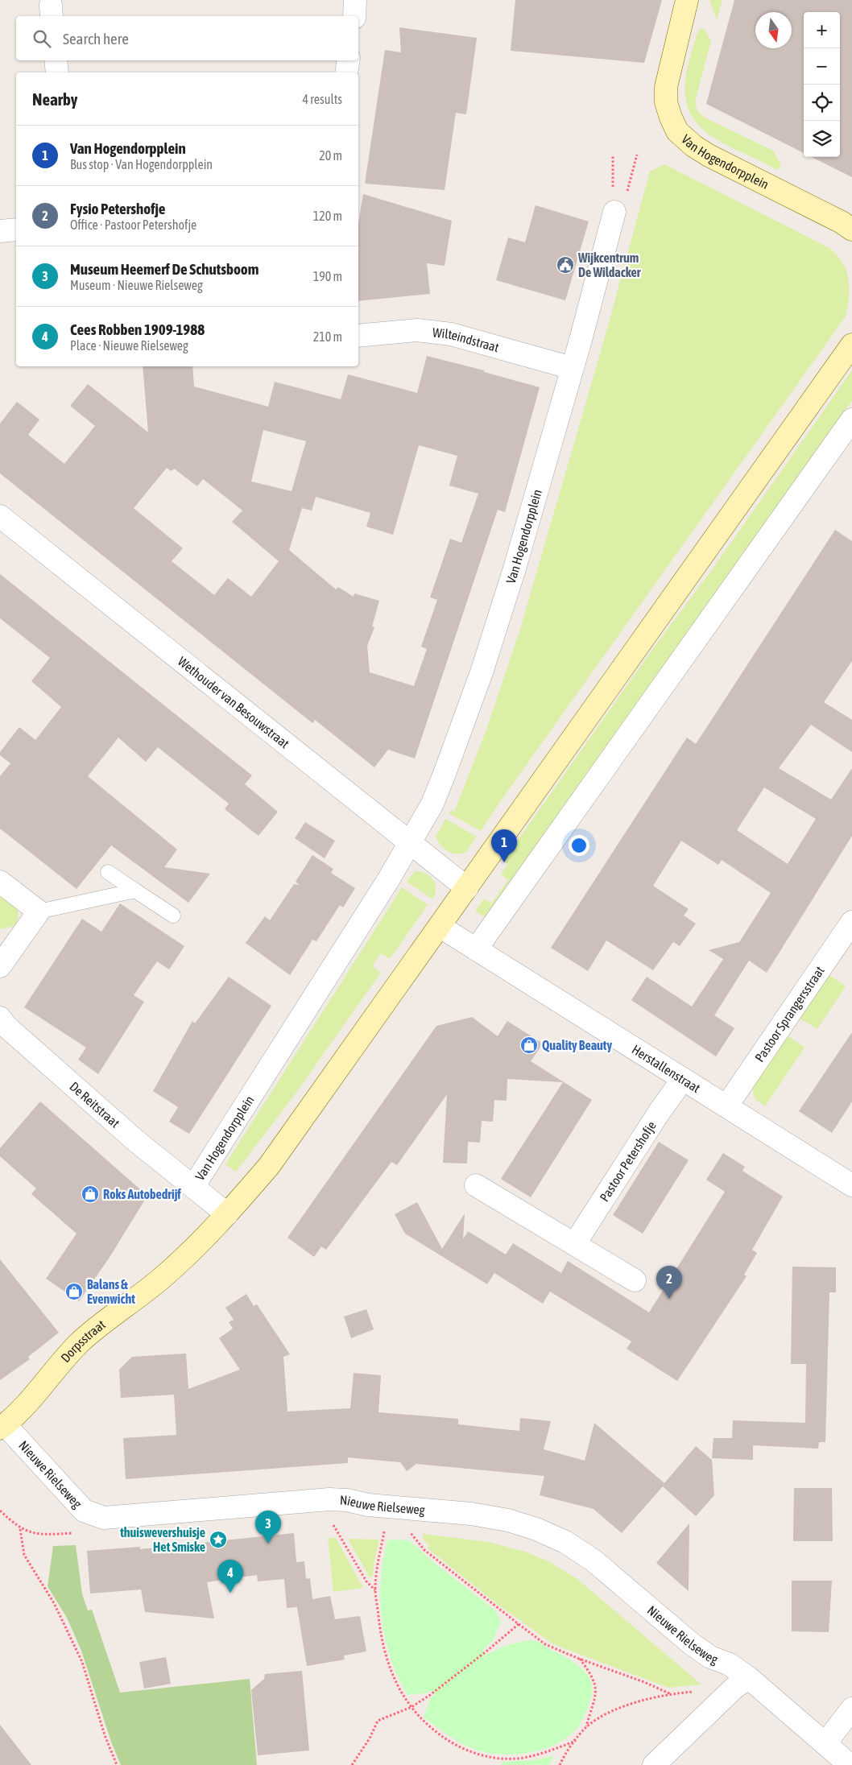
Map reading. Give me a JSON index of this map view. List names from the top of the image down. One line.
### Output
{"streets":{"street":["Van Hogendorpplein","Wilteindstraat","Wethouder van Besouwstraat","Pastoor Sprangersstraat","Herstallenstraat","De Reitstraat","Pastoor Petershofje","Dorpsstraat","Nieuwe Rielseweg"]},"crossings":[["Van Hogendorpplein","Wilteindstraat"],["Van Hogendorpplein","Wethouder van Besouwstraat"],["Van Hogendorpplein","De Reitstraat"],["Van Hogendorpplein","Dorpsstraat"],["Pastoor Sprangersstraat","Herstallenstraat"],["Herstallenstraat","Pastoor Petershofje"],["Dorpsstraat","Nieuwe Rielseweg"]],"places":{"public building":["Wijkcentrum De Wildacker"],"shop":["Quality Beauty","Roks Autobedrijf","Balans & Evenwicht"],"place":["thuiswevershuisje Het Smiske"]},"north":"bottom","page":{"map_buttons":["+","−"],"search":"Search here","heading":["Nearby","4 results"],"list":[{"mark":"1","name":"Van Hogendorpplein","note":"Bus stop · Van Hogendorpplein","value":"20 m"},{"mark":"2","name":"Fysio Petershofje","note":"Office · Pastoor Petershofje","value":"120 m"},{"mark":"3","name":"Museum Heemerf De Schutsboom","note":"Museum · Nieuwe Rielseweg","value":"190 m"},{"mark":"4","name":"Cees Robben 1909-1988","note":"Place · Nieuwe Rielseweg","value":"210 m"}],"pins":["1","2","3","4"]}}
